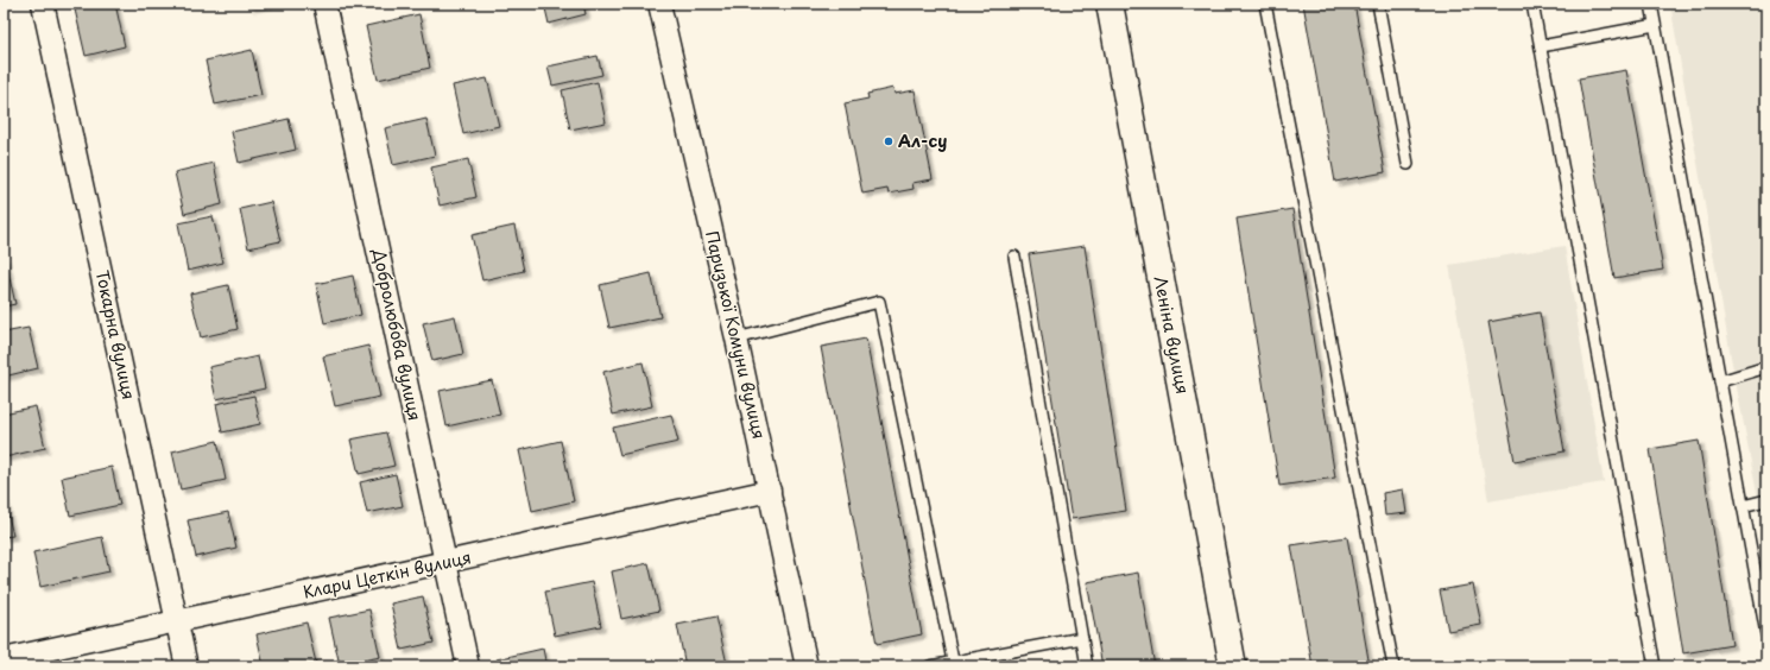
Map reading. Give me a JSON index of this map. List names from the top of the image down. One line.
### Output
{"streets":{"main road":["Леніна вулиця"],"street":["Токарна вулиця","Добролюбова вулиця","Паризької Комуни вулиця","Клари Цеткін вулиця"]},"crossings":[["Токарна вулиця","Клари Цеткін вулиця"],["Добролюбова вулиця","Клари Цеткін вулиця"],["Паризької Комуни вулиця","Клари Цеткін вулиця"]],"places":["Ал-су"]}
